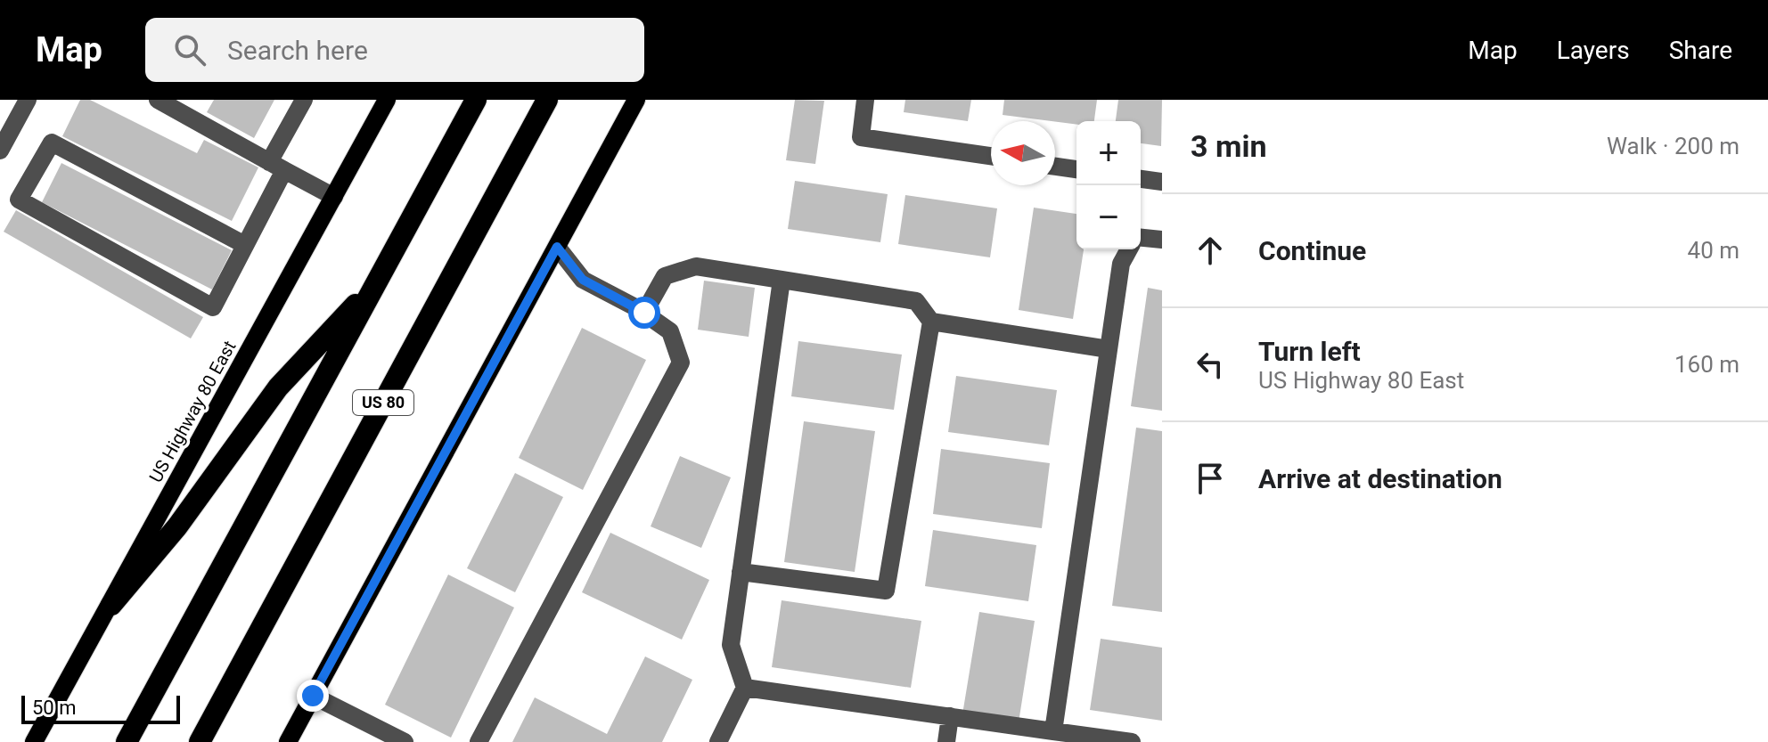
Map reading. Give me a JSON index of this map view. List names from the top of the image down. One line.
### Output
{"streets":{"highway":["US 80"],"main road":["US Highway 80 East"]},"scale_bar":"50 m","north":"left","page":{"header":"Map","search":"Search here","nav":["Map","Layers","Share"],"heading":["3 min","Walk · 200 m"],"map_buttons":["+","−"],"list":[["Continue","40 m"],["Turn left","US Highway 80 East","160 m"],"Arrive at destination"],"scale":"50 m"}}
